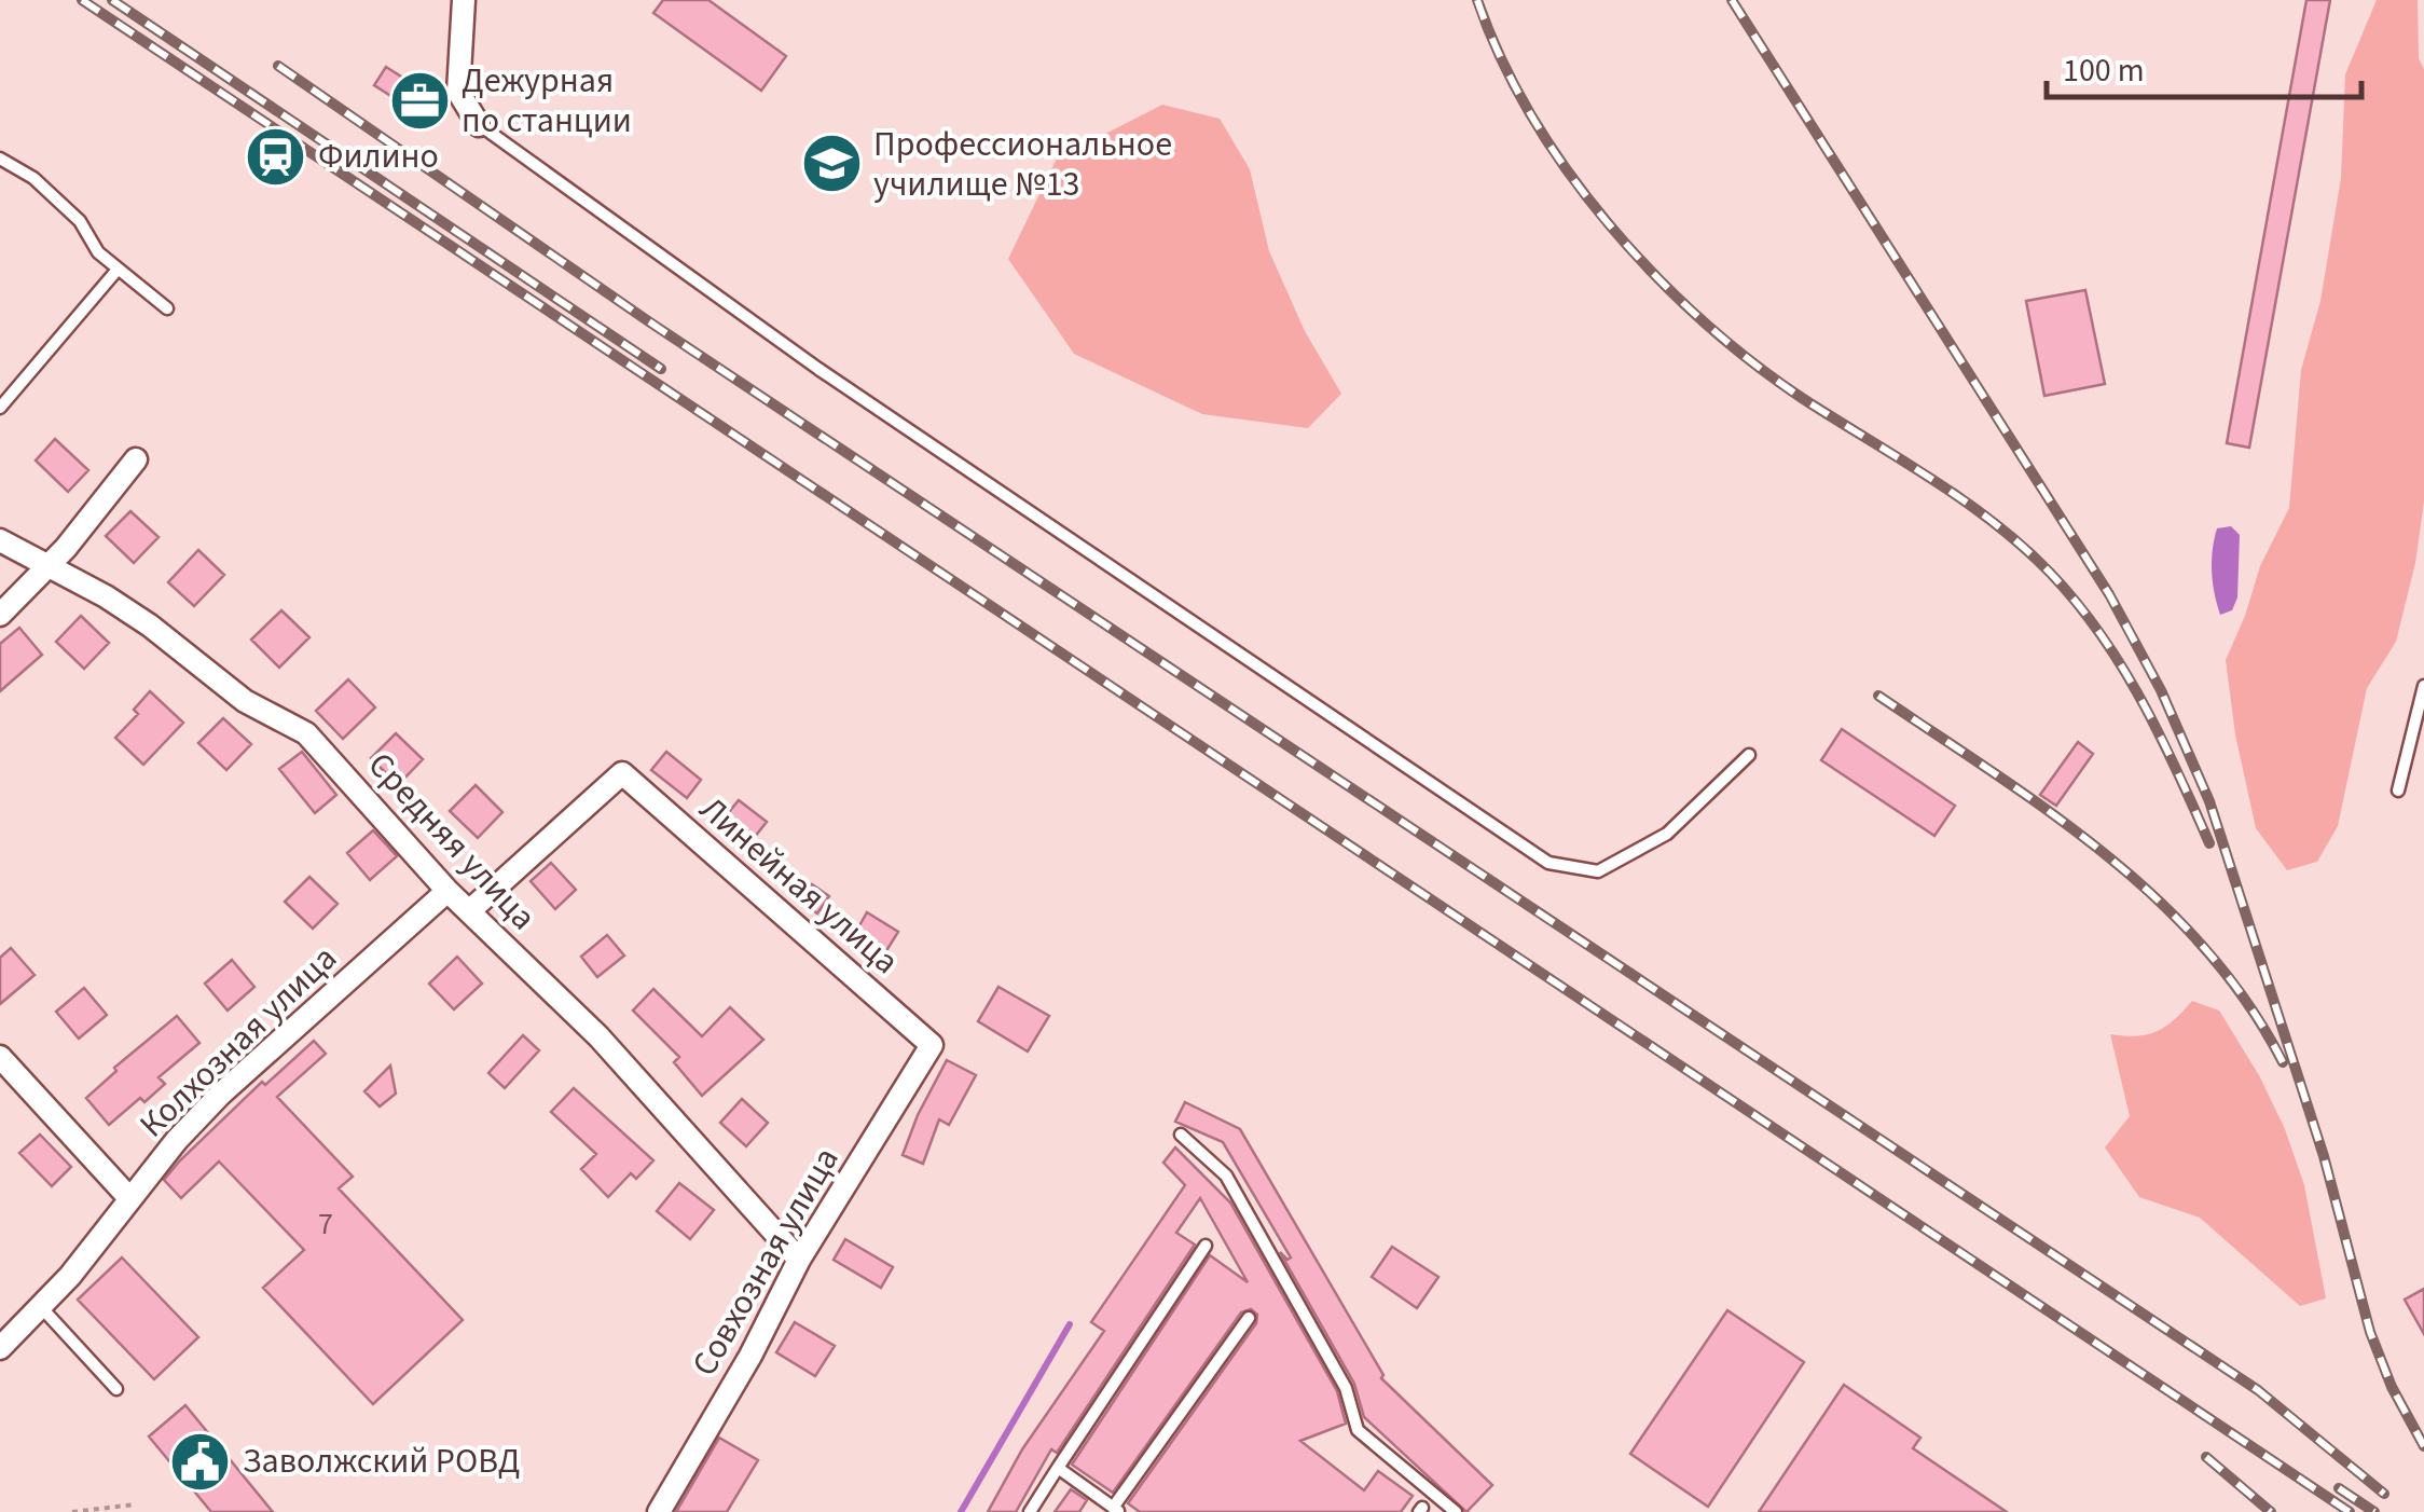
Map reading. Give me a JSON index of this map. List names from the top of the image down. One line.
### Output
{"streets":{"street":["Средняя улица","Линейная улица","Колхозная улица","Совхозная улица"]},"crossings":[["Средняя улица","Линейная улица"],["Средняя улица","Колхозная улица"],["Средняя улица","Совхозная улица"],["Линейная улица","Совхозная улица"]],"places":{"office":["Дежурная по станции"],"station":["Филино"],"school or university":["Профессиональное училище №13"],"public building":["Заволжский РОВД"]},"house_numbers":["7"],"scale_bar":"100 m"}
